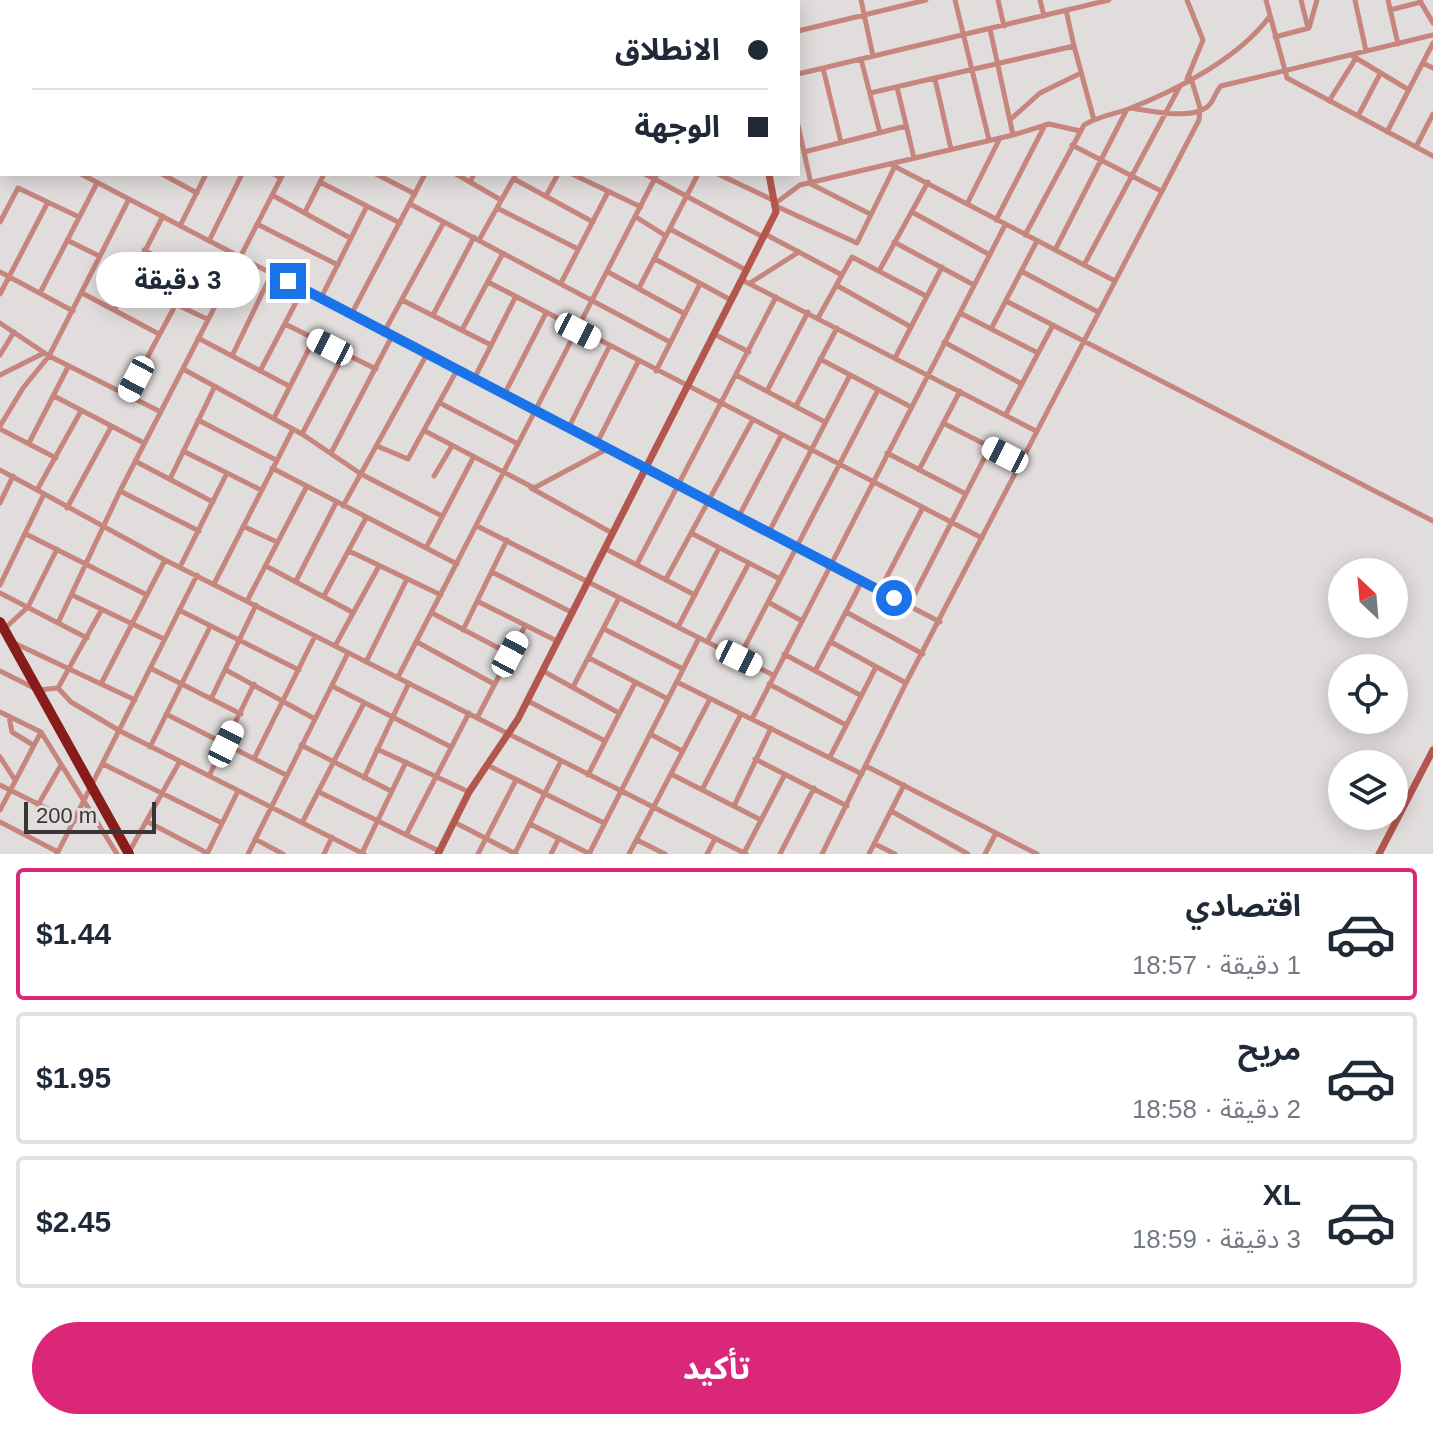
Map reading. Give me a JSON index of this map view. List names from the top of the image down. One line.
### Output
{"scale_bar":"200 m","north":"top left","page":{"banner":["الانطلاق","الوجهة"],"bubble":"3 دقيقة","scale":"200 m","list":[{"name":"اقتصادي","note":"1 دقيقة · 18:57","value":"$1.44"},{"name":"مريح","note":"2 دقيقة · 18:58","value":"$1.95"},{"name":"XL","note":"3 دقيقة · 18:59","value":"$2.45"}],"buttons":"تأكيد"}}
